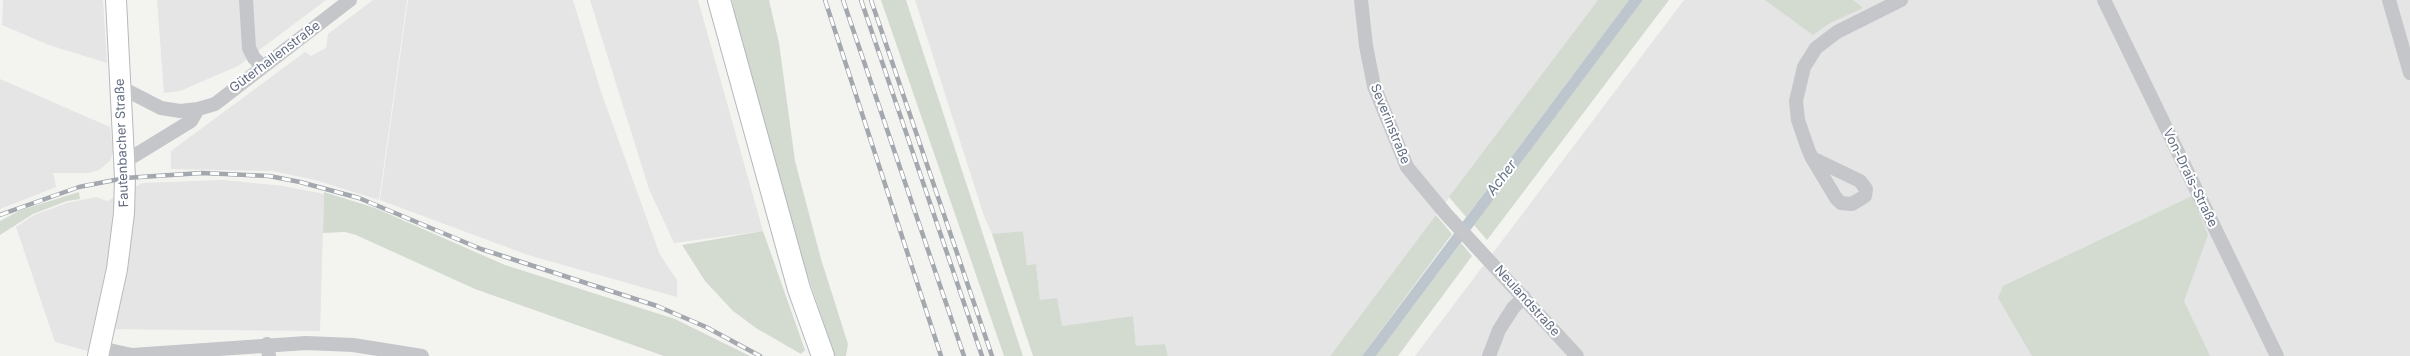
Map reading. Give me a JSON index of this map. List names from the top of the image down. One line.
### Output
{"streets":{"street":["Güterhallenstraße","Severinstraße","Fautenbacher Straße","Von-Drais-Straße","Neulandstraße"]},"crossings":[["Güterhallenstraße","Fautenbacher Straße"],["Severinstraße","Neulandstraße"]],"water":["Acher"]}
